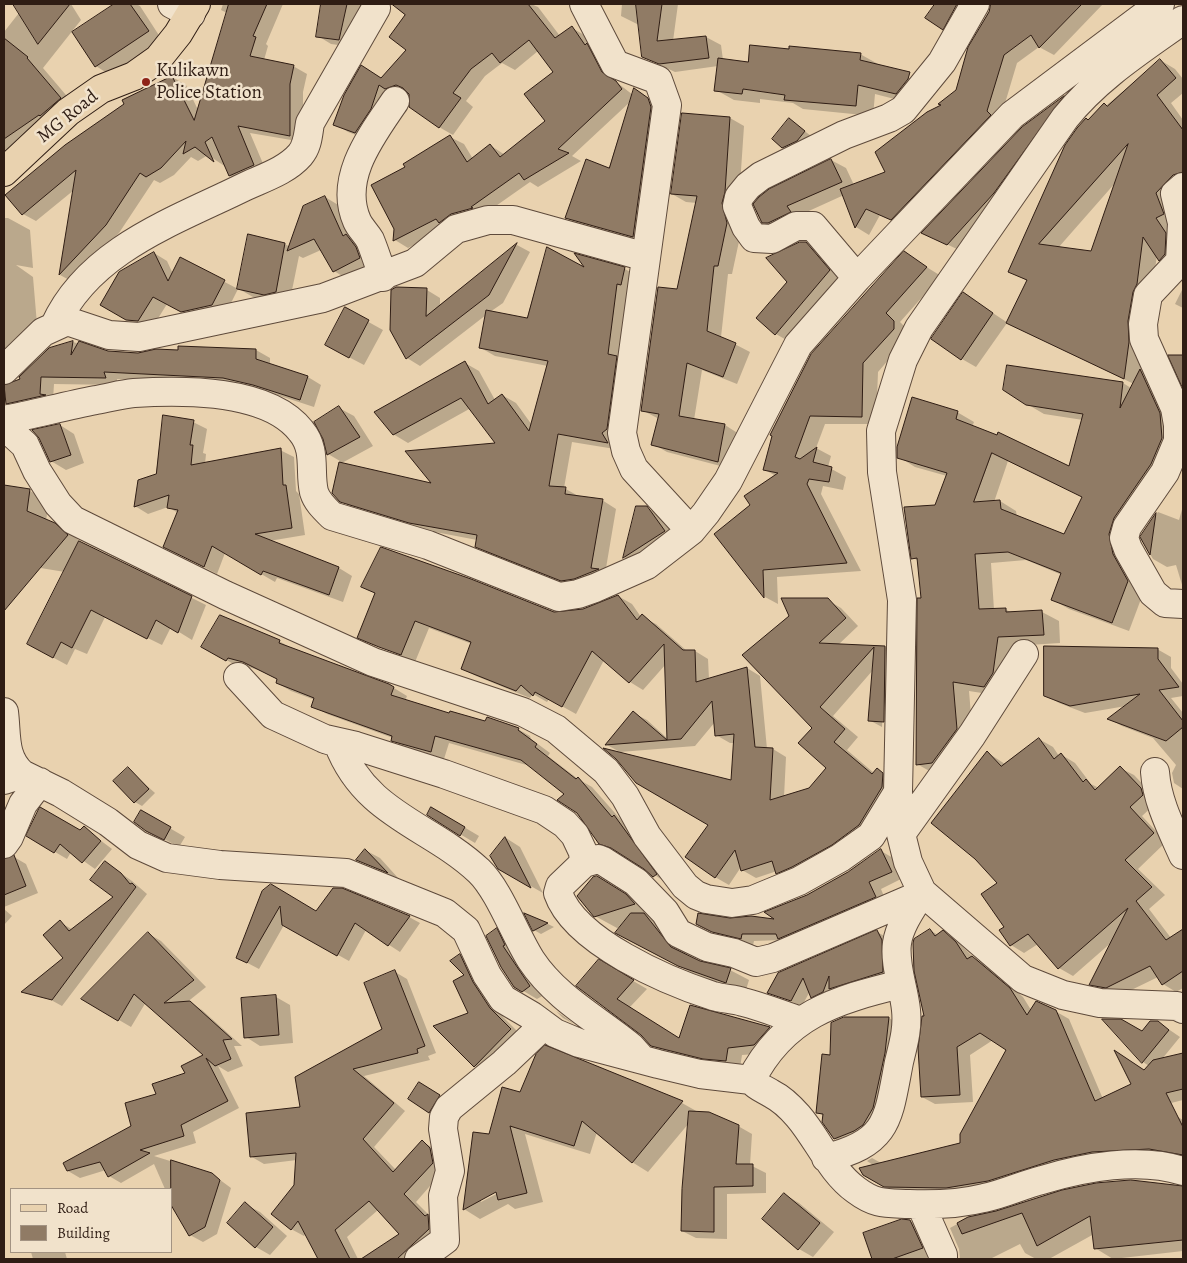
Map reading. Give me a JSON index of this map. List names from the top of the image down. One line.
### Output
{"streets":{"main road":["MG Road"]},"places":["Kulikawn Police Station"],"legend":["Road","Building"]}
